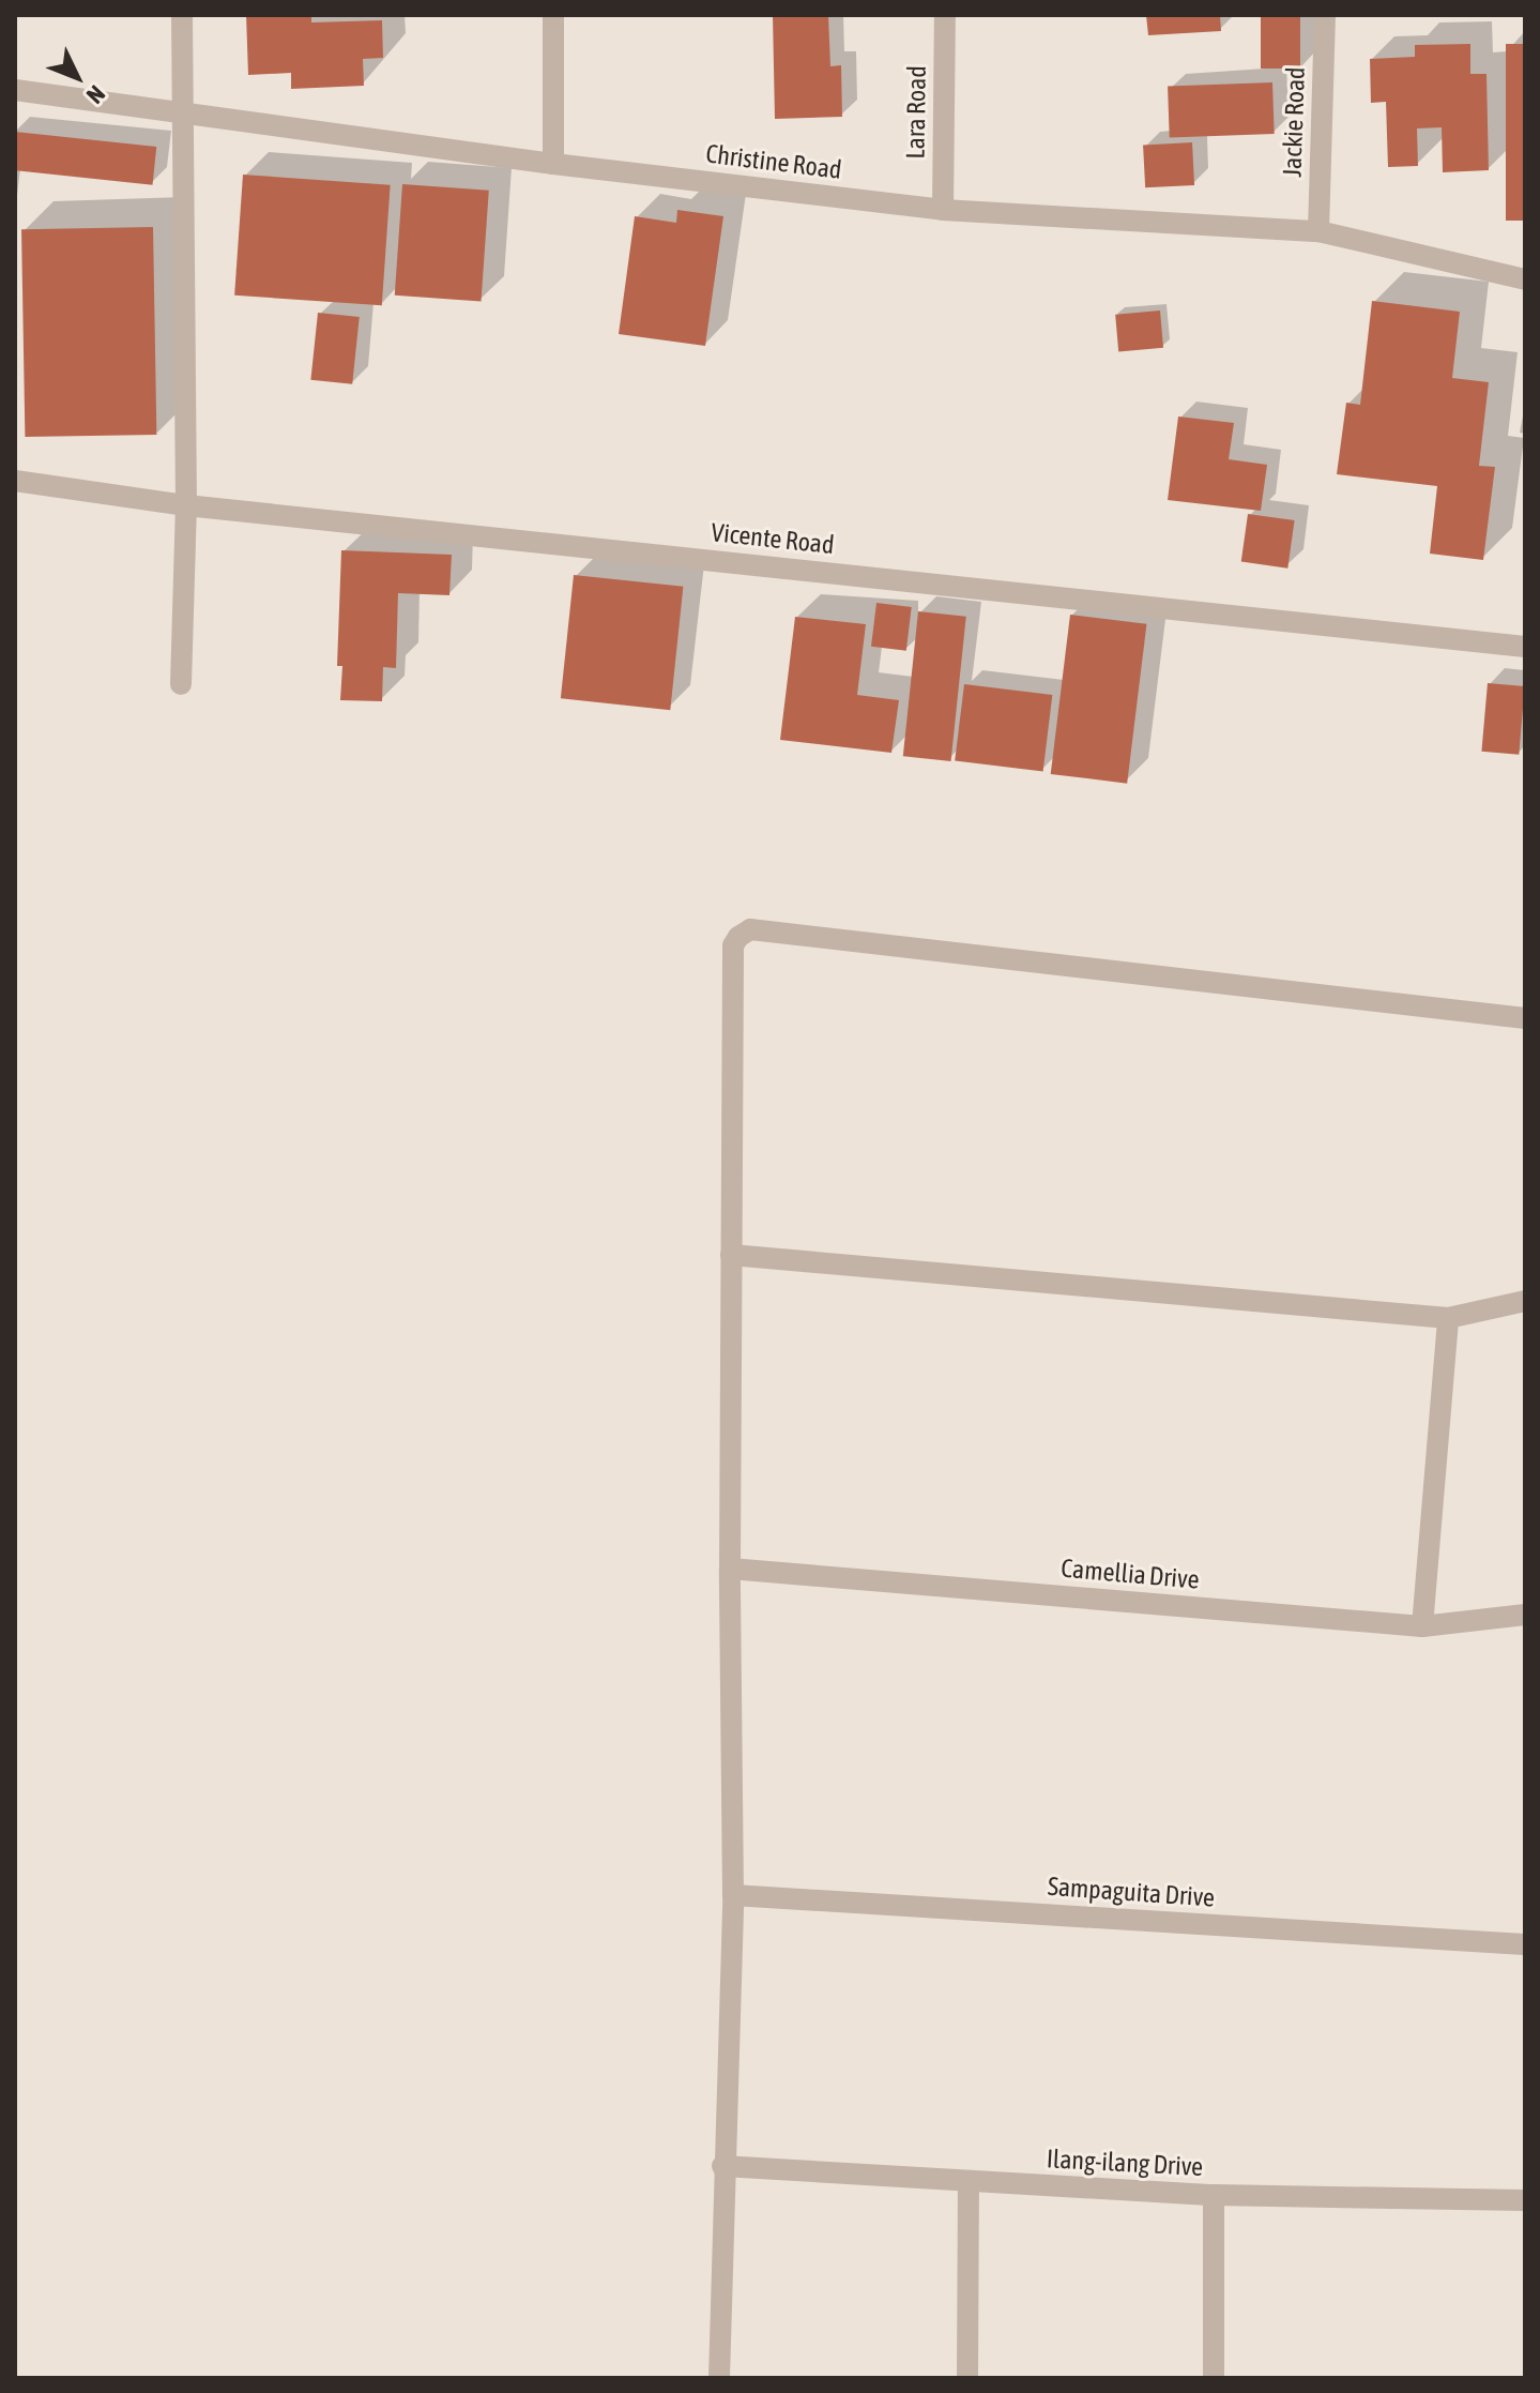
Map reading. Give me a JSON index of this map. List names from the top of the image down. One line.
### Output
{"streets":{"street":["Lara Road","Jackie Road","Christine Road","Vicente Road","Camellia Drive","Sampaguita Drive","Ilang-ilang Drive"]},"crossings":[["Lara Road","Christine Road"],["Jackie Road","Christine Road"]],"north":"bottom right"}
